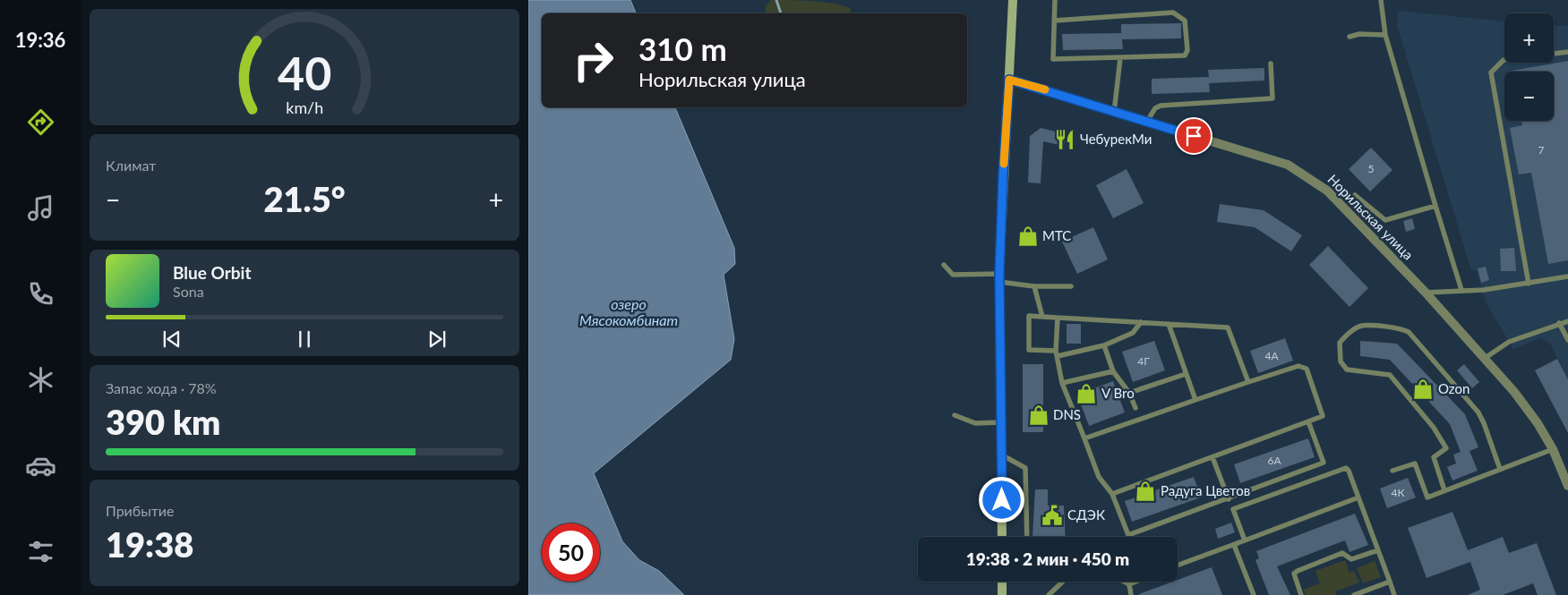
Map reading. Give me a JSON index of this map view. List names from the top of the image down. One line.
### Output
{"streets":{"street":["Норильская улица"]},"water":["озеро Мясокомбинат"],"places":{"restaurant":["ЧебурекМи"],"shop":["МТС","Ozon","V Bro","DNS","Радуга Цветов"],"public building":["СДЭК"]},"house_numbers":["7","5","4А","4Г","6А","4К"],"page":{"tabs":"19:36","map_buttons":["+","−"],"turn":["310 m","Норильская улица"],"tile":["Климат",["Запас хода · 78%","390 km"],["Прибытие","19:38"]],"heat":["−","21.5°","+"],"song":["Blue Orbit","Sona"],"limit":"50","trip":"19:38 · 2 мин · 450 m","gauge":["40","km/h"]}}
